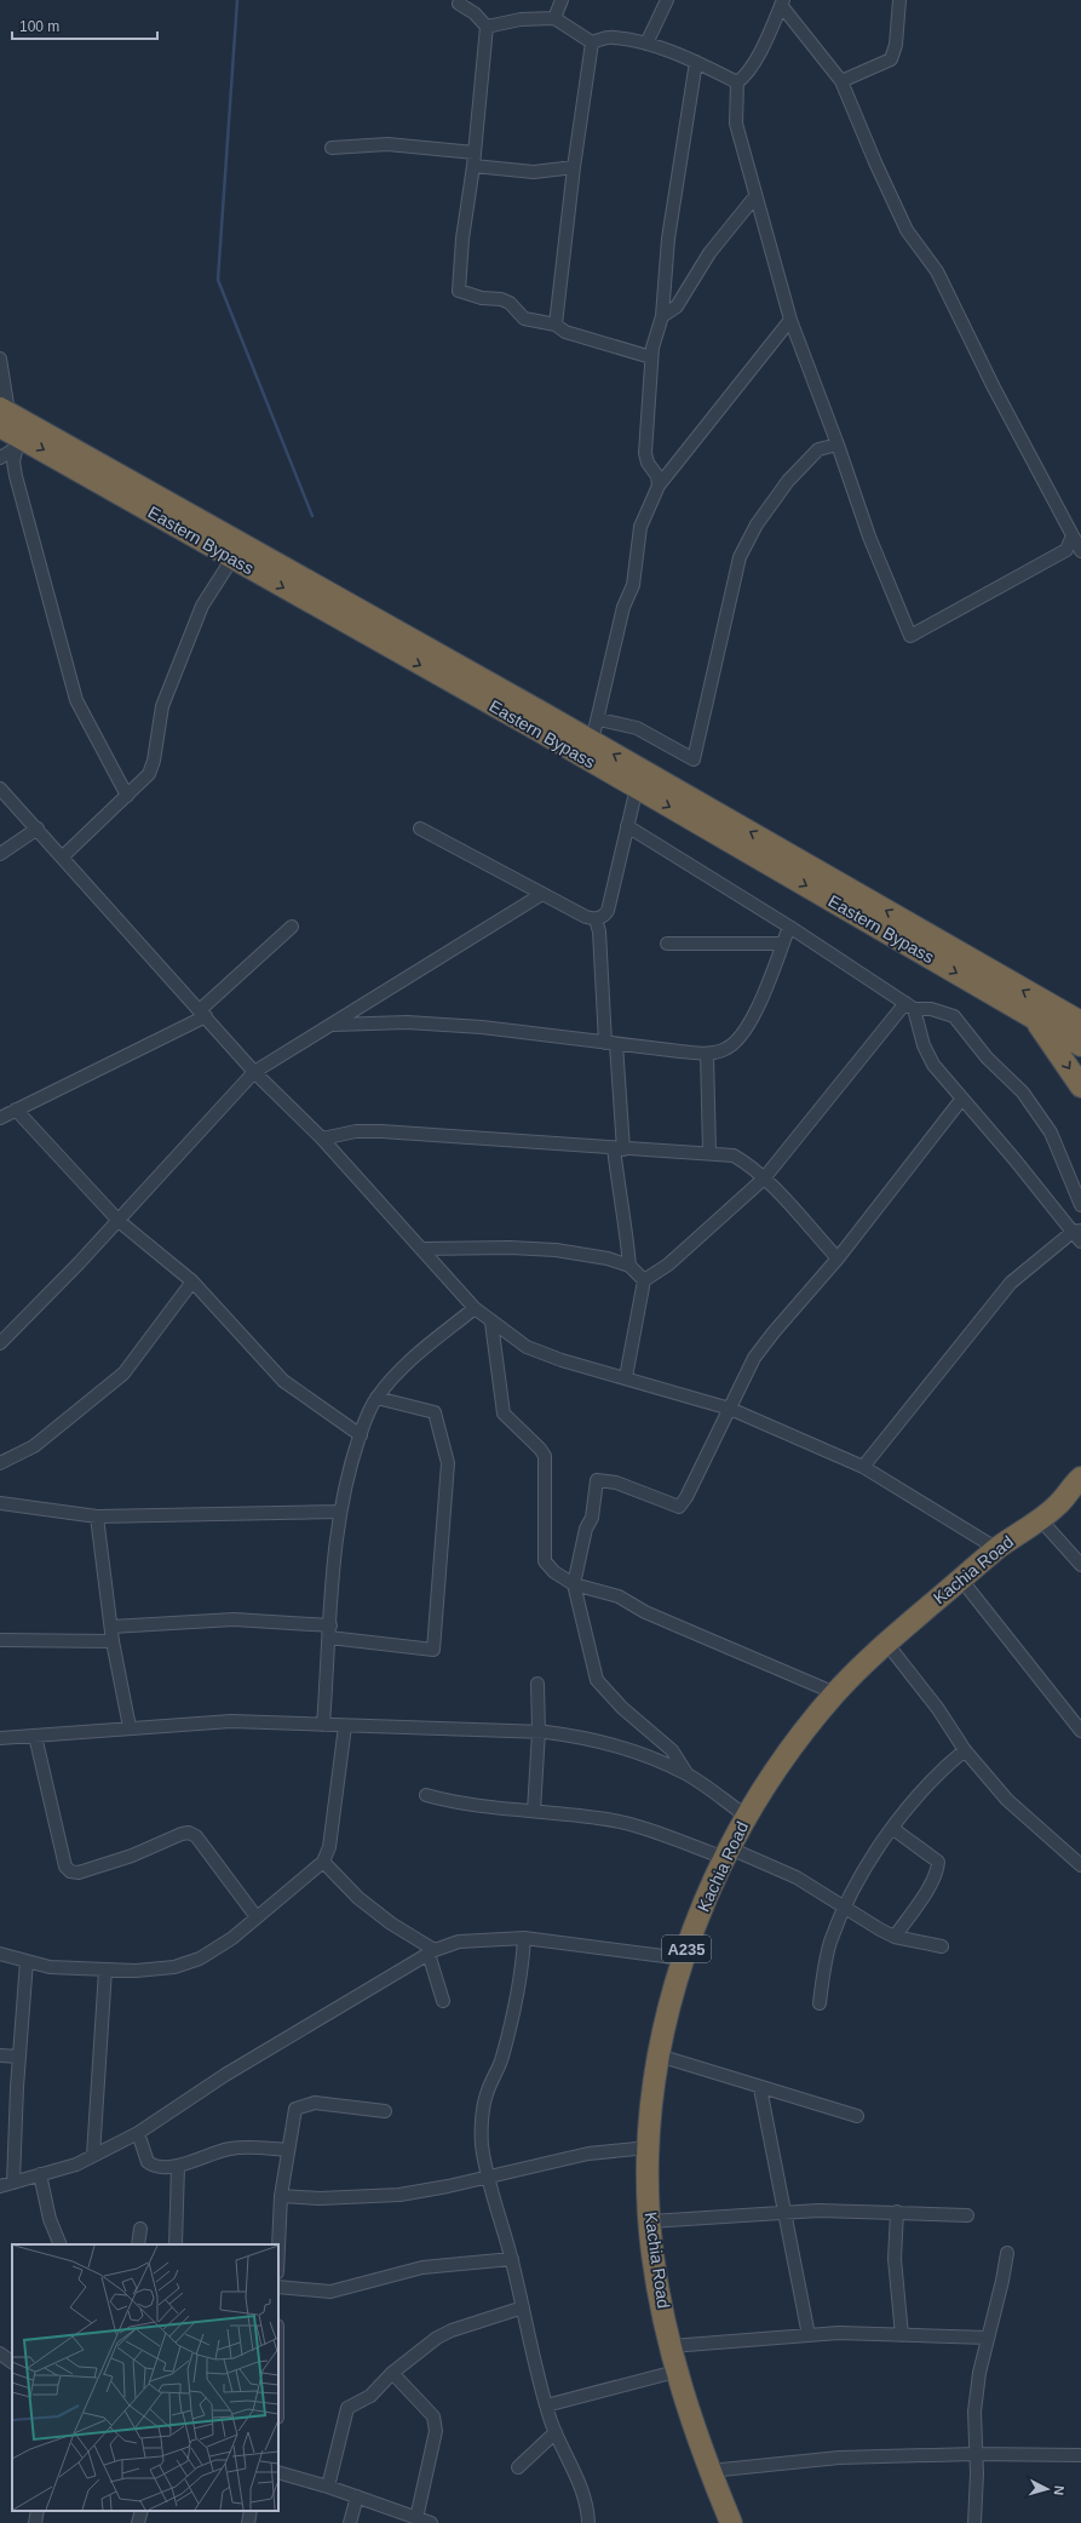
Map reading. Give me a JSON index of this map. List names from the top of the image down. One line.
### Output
{"streets":{"highway":["Eastern Bypass","Kachia Road","A235"]},"crossings":[["Kachia Road","A235"]],"scale_bar":"100 m","north":"right"}
